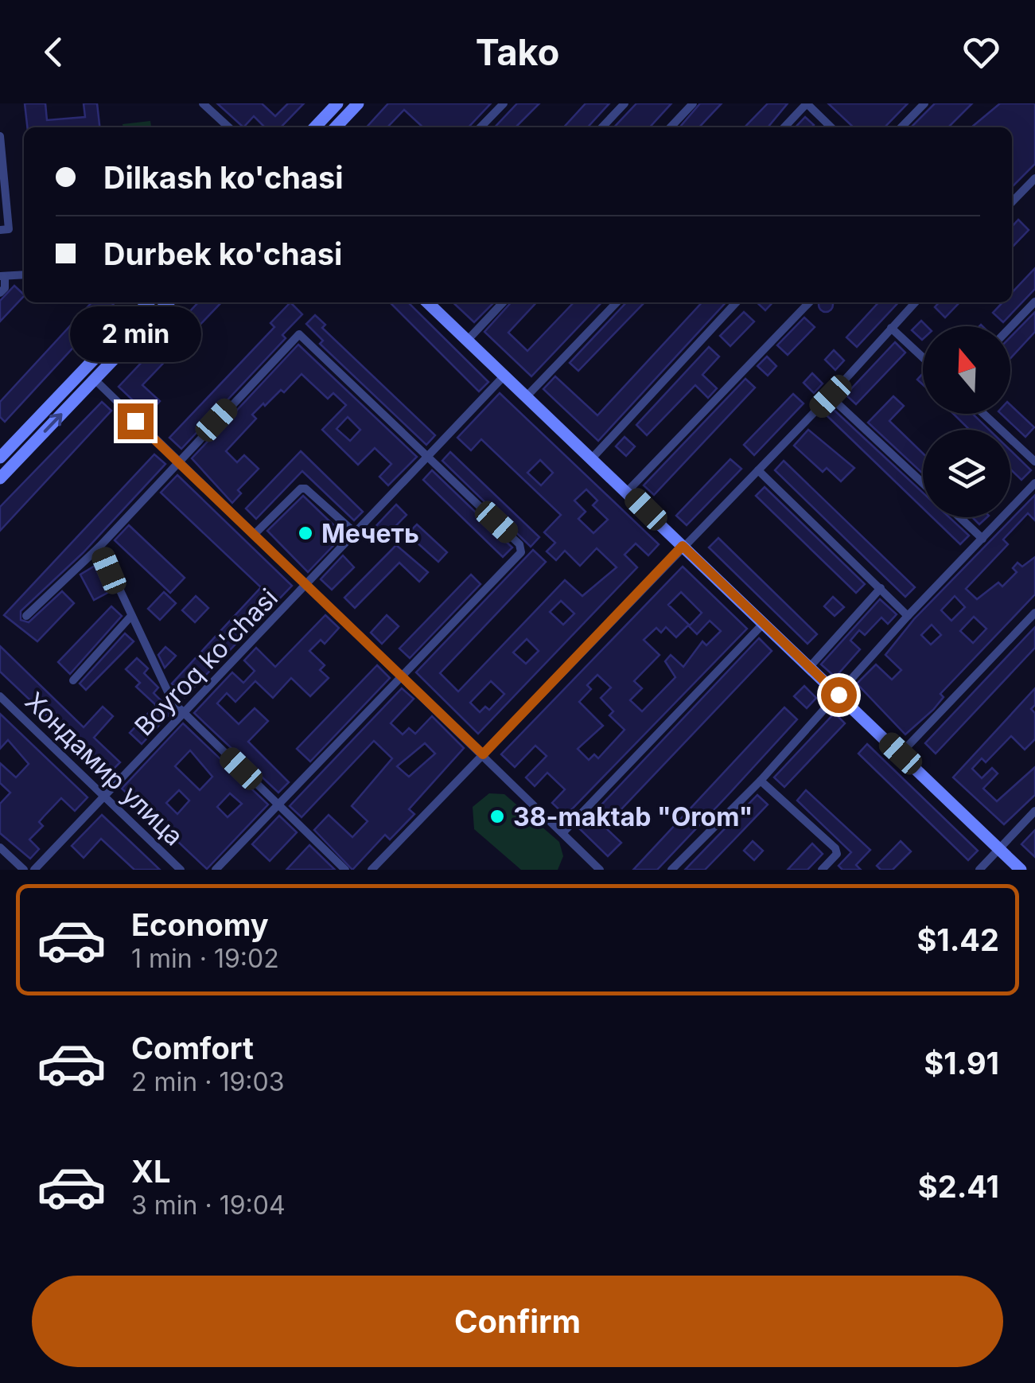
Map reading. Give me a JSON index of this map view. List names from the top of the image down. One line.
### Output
{"streets":{"street":["Boyroq ko'chasi","Хондамир улица"]},"crossings":[["Boyroq ko'chasi","Хондамир улица"]],"places":["Мечеть","38-maktab \"Orom\""],"north":"top","page":{"header":"Tako","banner":["Dilkash ko'chasi","Durbek ko'chasi"],"bubble":"2 min","list":[{"name":"Economy","note":"1 min · 19:02","value":"$1.42"},{"name":"Comfort","note":"2 min · 19:03","value":"$1.91"},{"name":"XL","note":"3 min · 19:04","value":"$2.41"}],"buttons":"Confirm"}}
